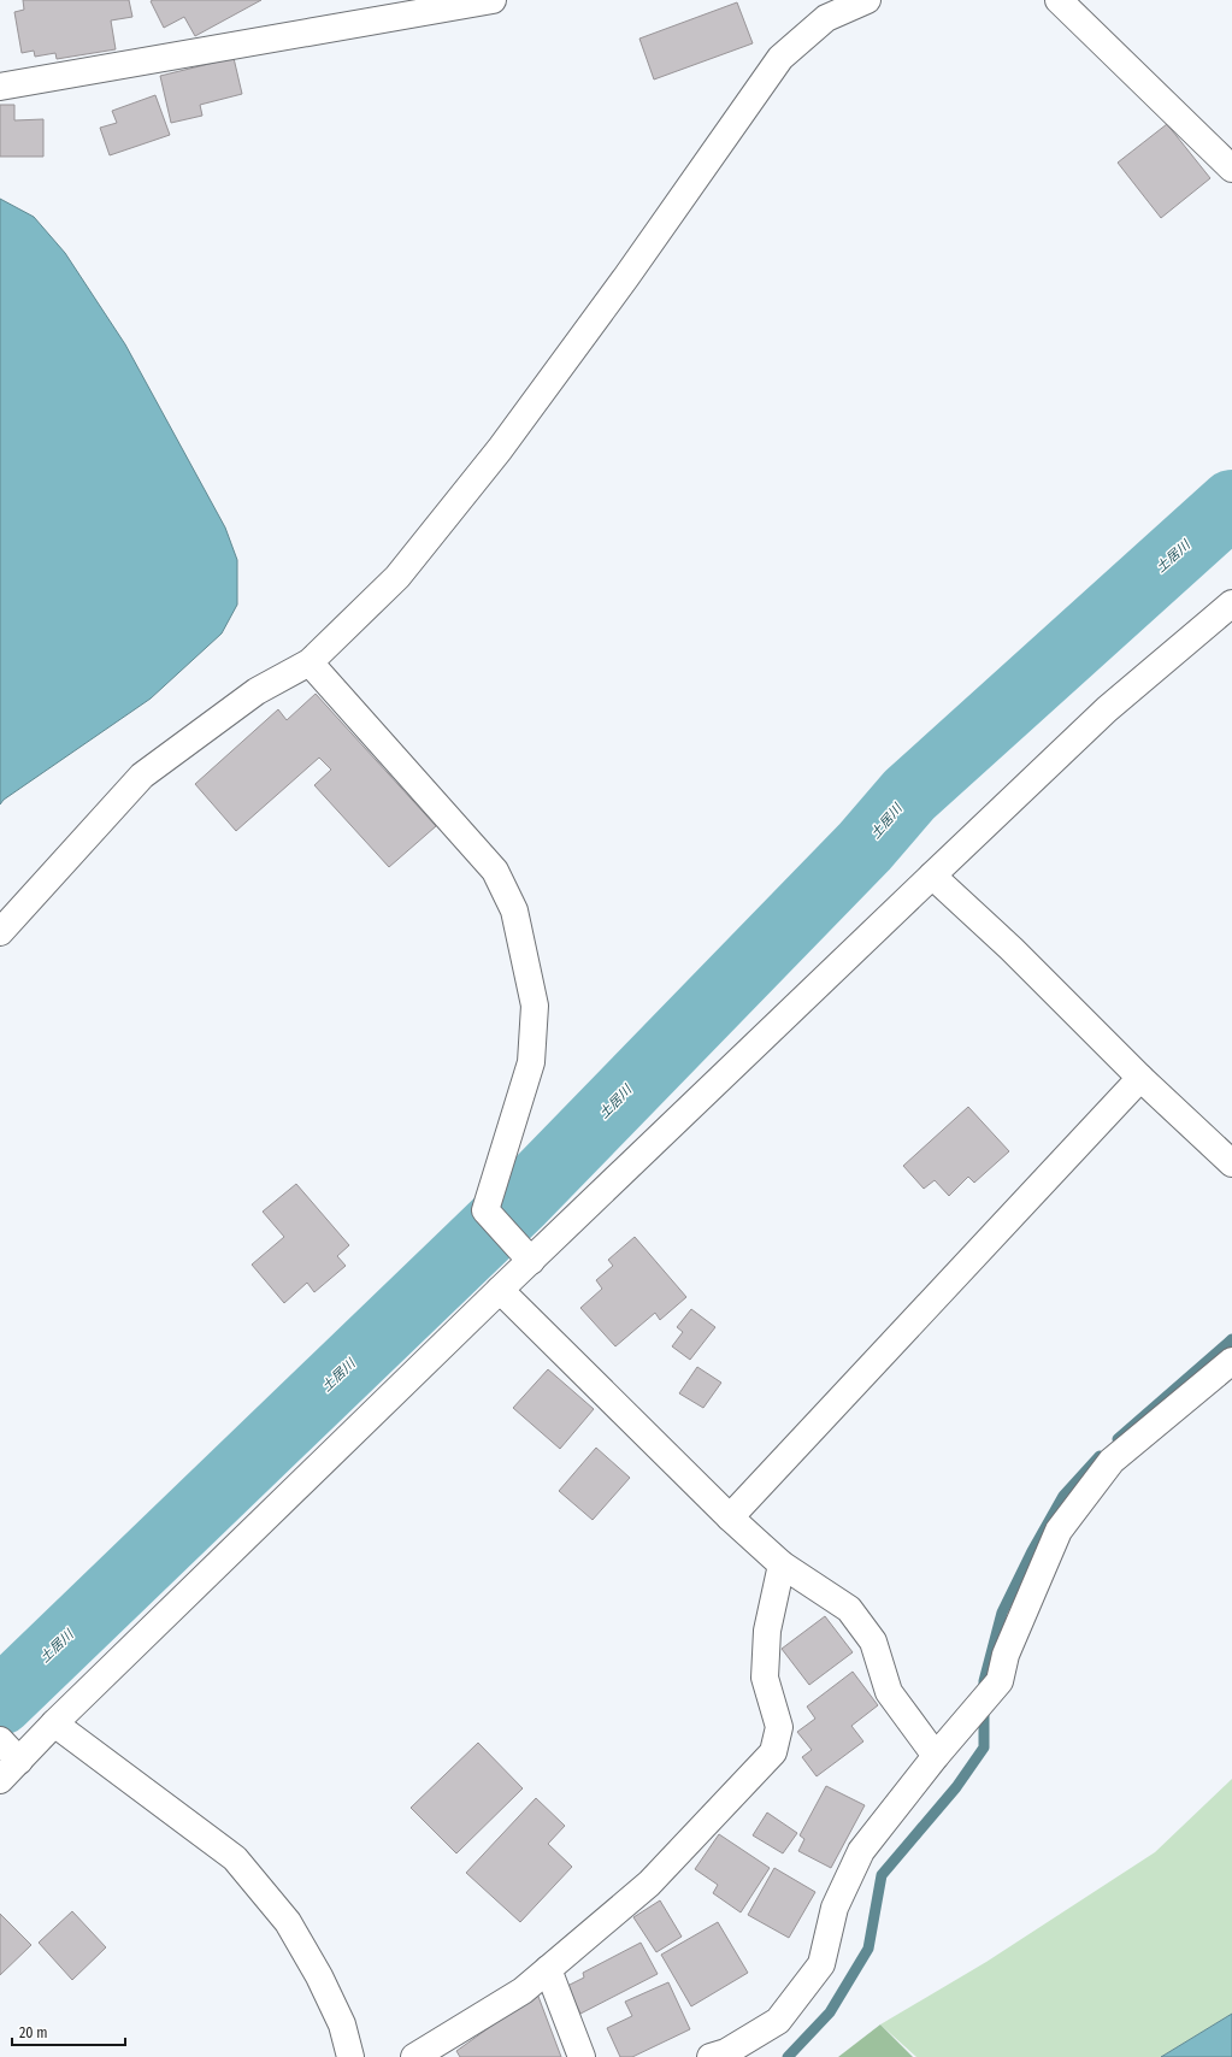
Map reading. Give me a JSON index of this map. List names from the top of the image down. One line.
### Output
{"water":["土居川"],"scale_bar":"20 m"}
